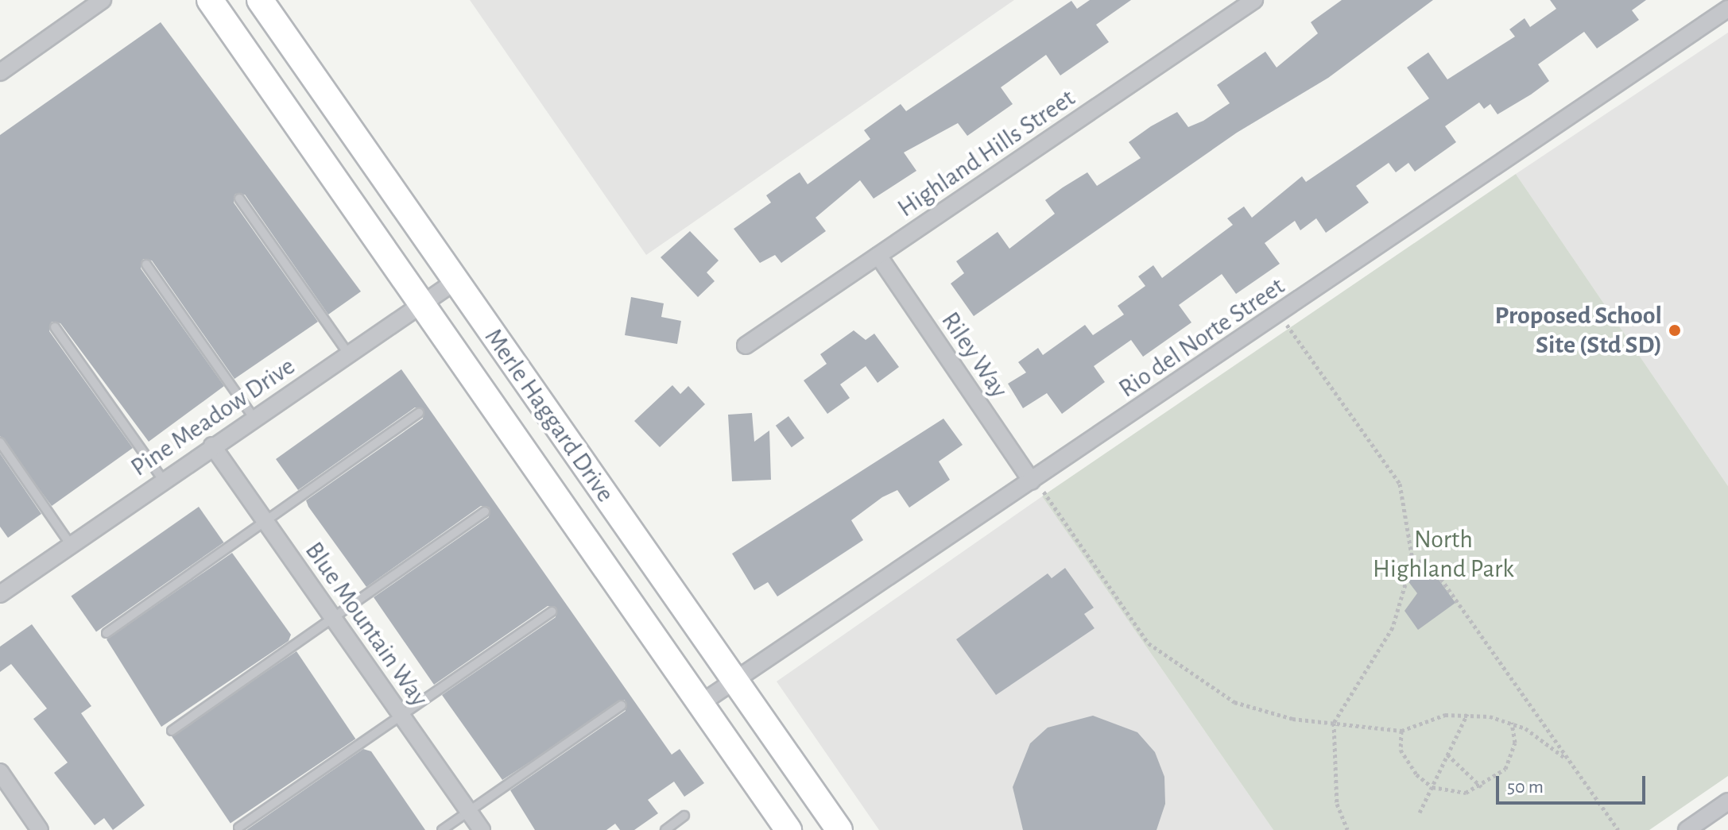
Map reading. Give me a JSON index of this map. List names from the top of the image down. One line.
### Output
{"streets":{"main road":["Merle Haggard Drive"],"street":["Highland Hills Street","Rio del Norte Street","Riley Way","Pine Meadow Drive","Blue Mountain Way"]},"crossings":[["Highland Hills Street","Riley Way"],["Rio del Norte Street","Riley Way"],["Rio del Norte Street","Merle Haggard Drive"],["Merle Haggard Drive","Pine Meadow Drive"],["Pine Meadow Drive","Blue Mountain Way"]],"parks":["North Highland Park"],"places":["Proposed School Site (Std SD)"],"scale_bar":"50 m"}
